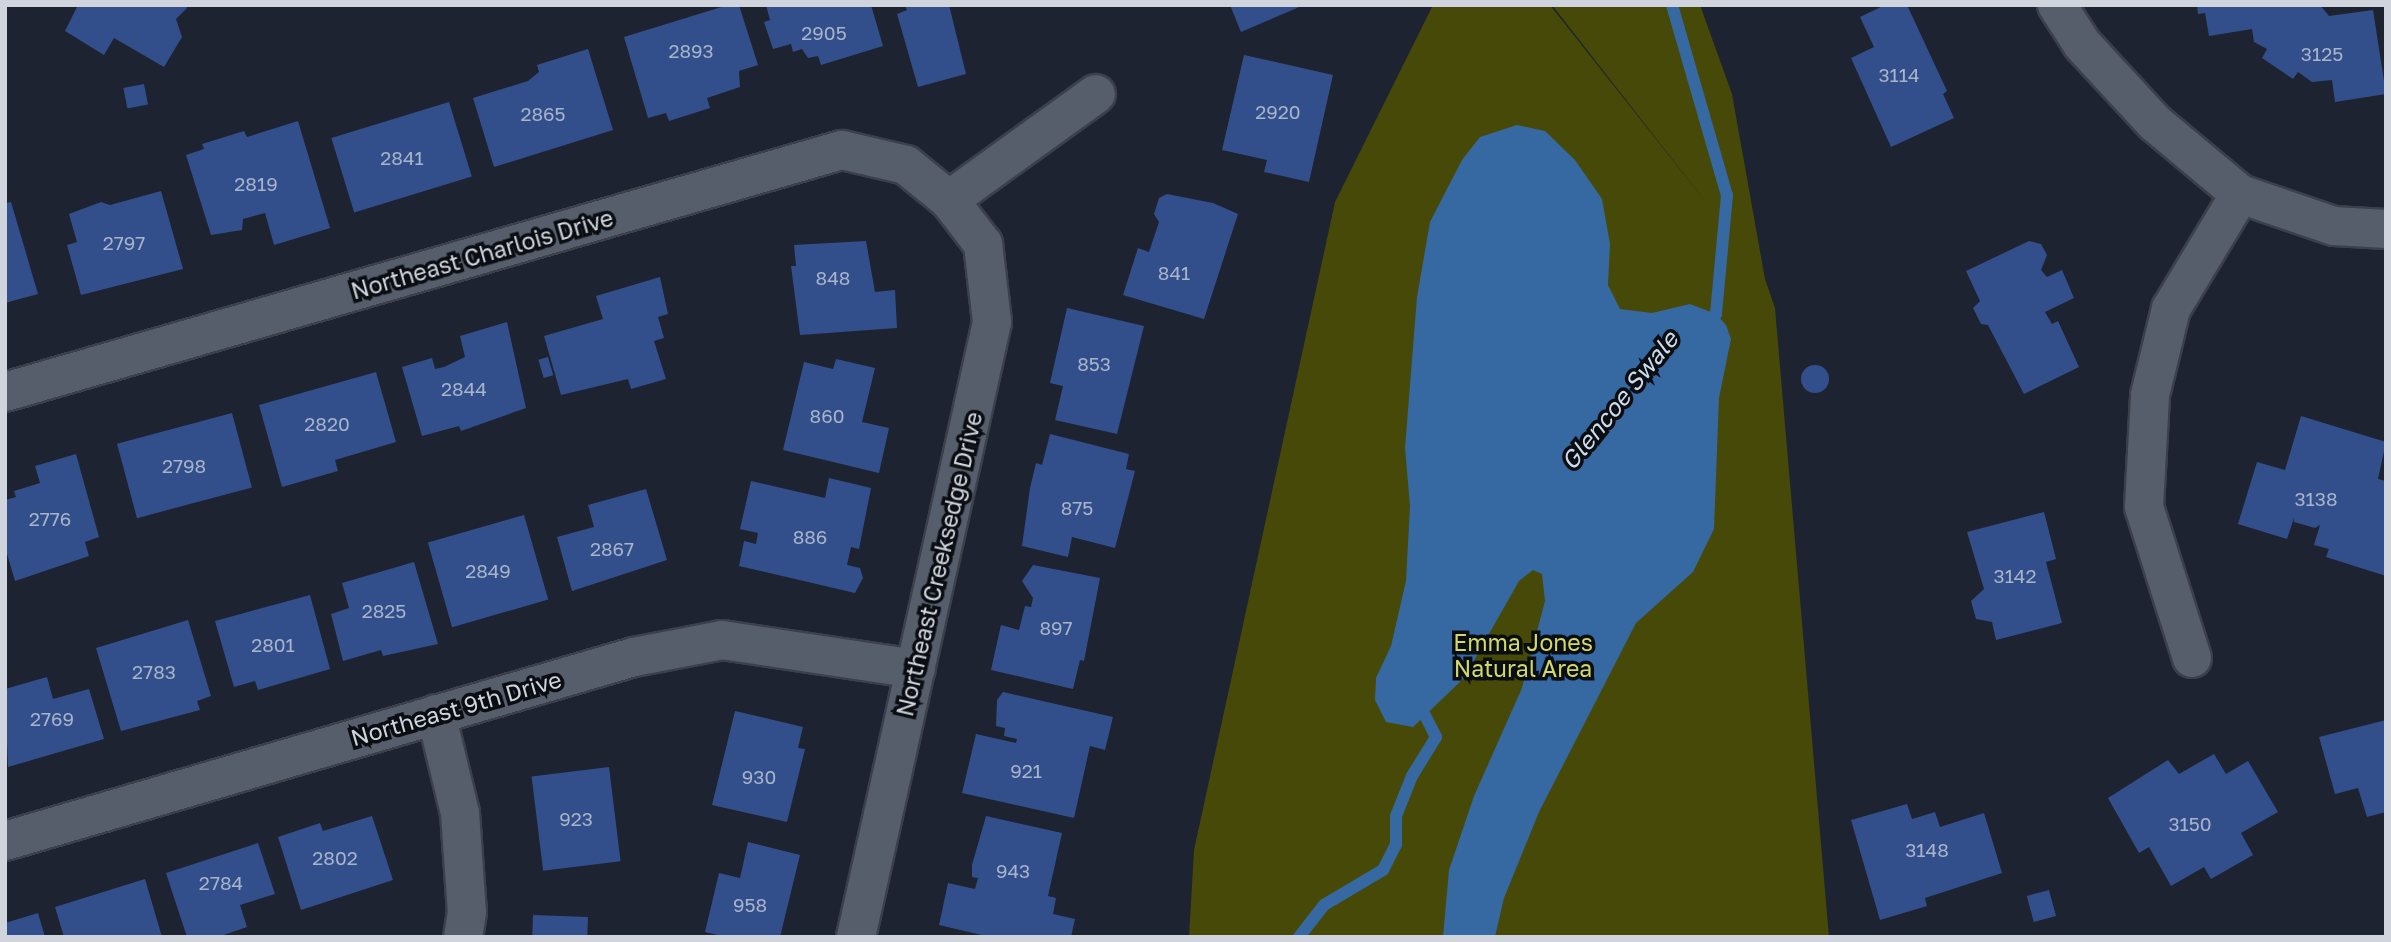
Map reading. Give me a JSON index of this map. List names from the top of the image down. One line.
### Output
{"streets":{"street":["Northeast Charlois Drive","Northeast Creeksedge Drive","Northeast 9th Drive"]},"crossings":[["Northeast Charlois Drive","Northeast Creeksedge Drive"],["Northeast Creeksedge Drive","Northeast 9th Drive"]],"water":["Glencoe Swale"],"parks":["Emma Jones Natural Area"],"house_numbers":["2905","2893","3125","3114","2920","2865","2841","2819","2797","841","848","853","2844","860","2820","2798","3138","875","2776","886","2867","2849","3142","2825","897","2801","2783","2769","921","930","923","3150","3148","2802","943","2784","958"]}
